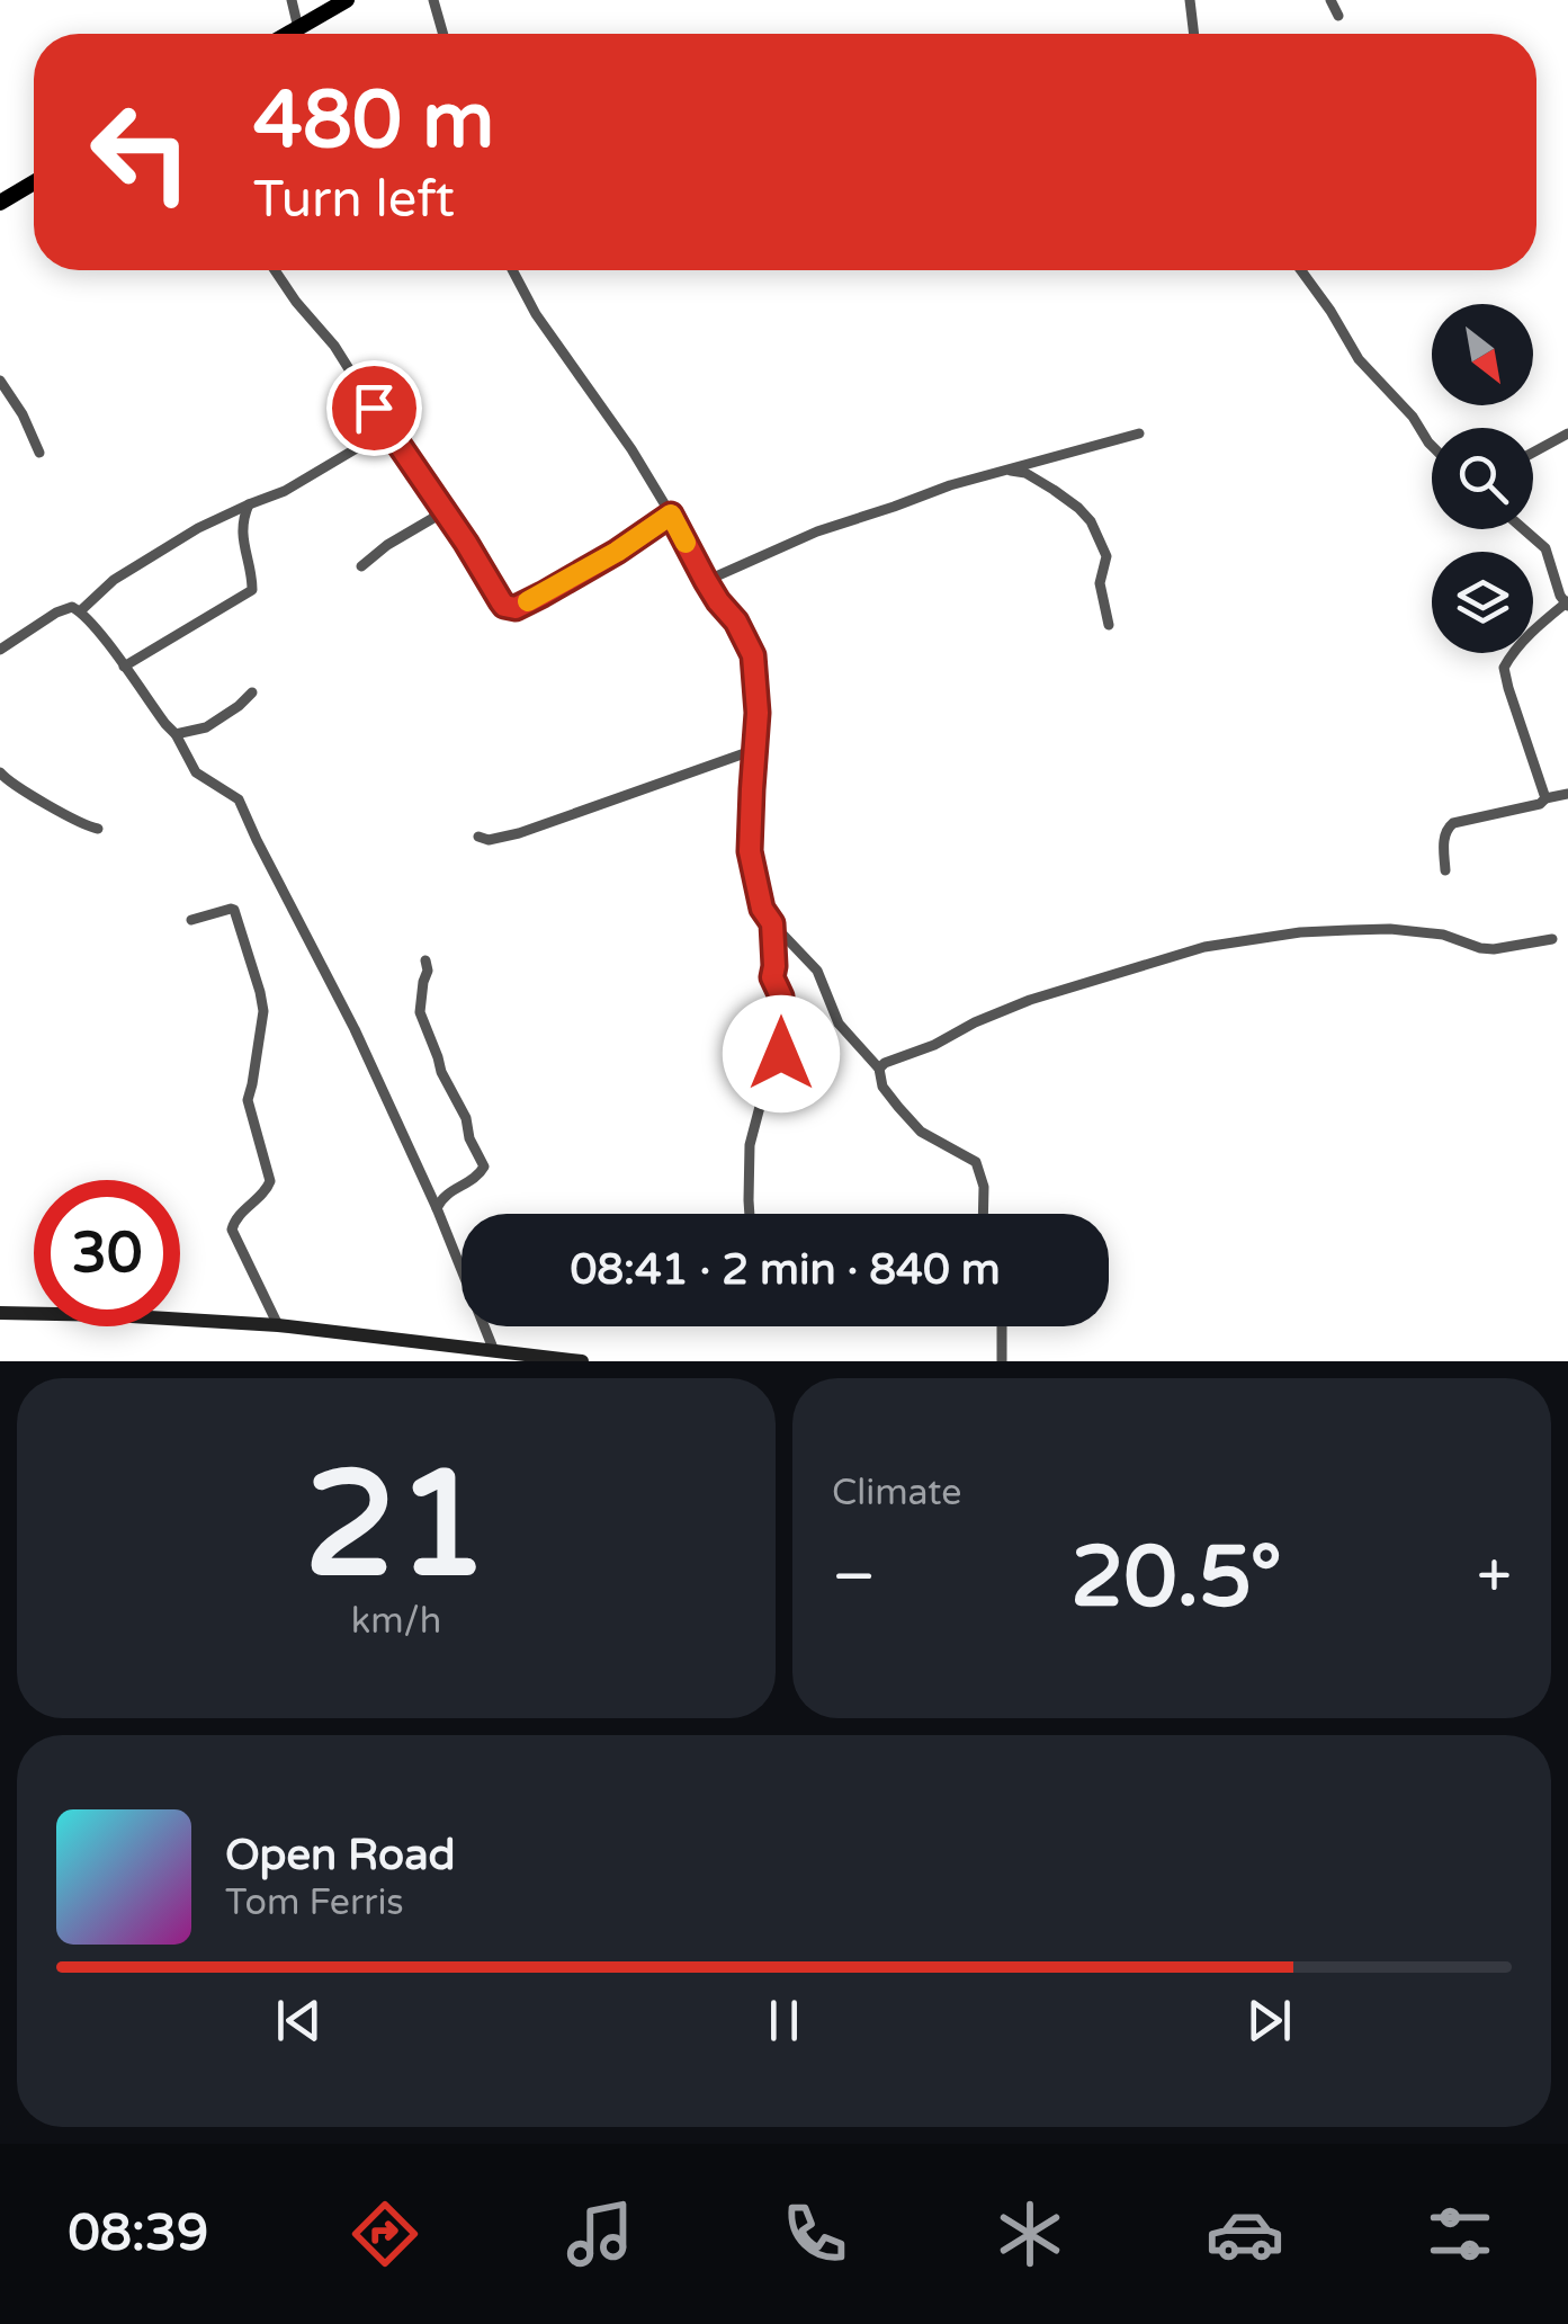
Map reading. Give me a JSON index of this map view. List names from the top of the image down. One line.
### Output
{"north":"bottom right","page":{"turn":["480 m","Turn left"],"limit":"30","trip":"08:41 · 2 min · 840 m","tile":[["21","km/h"],"Climate"],"heat":["−","20.5°","+"],"song":["Open Road","Tom Ferris"],"tabs":"08:39"}}
